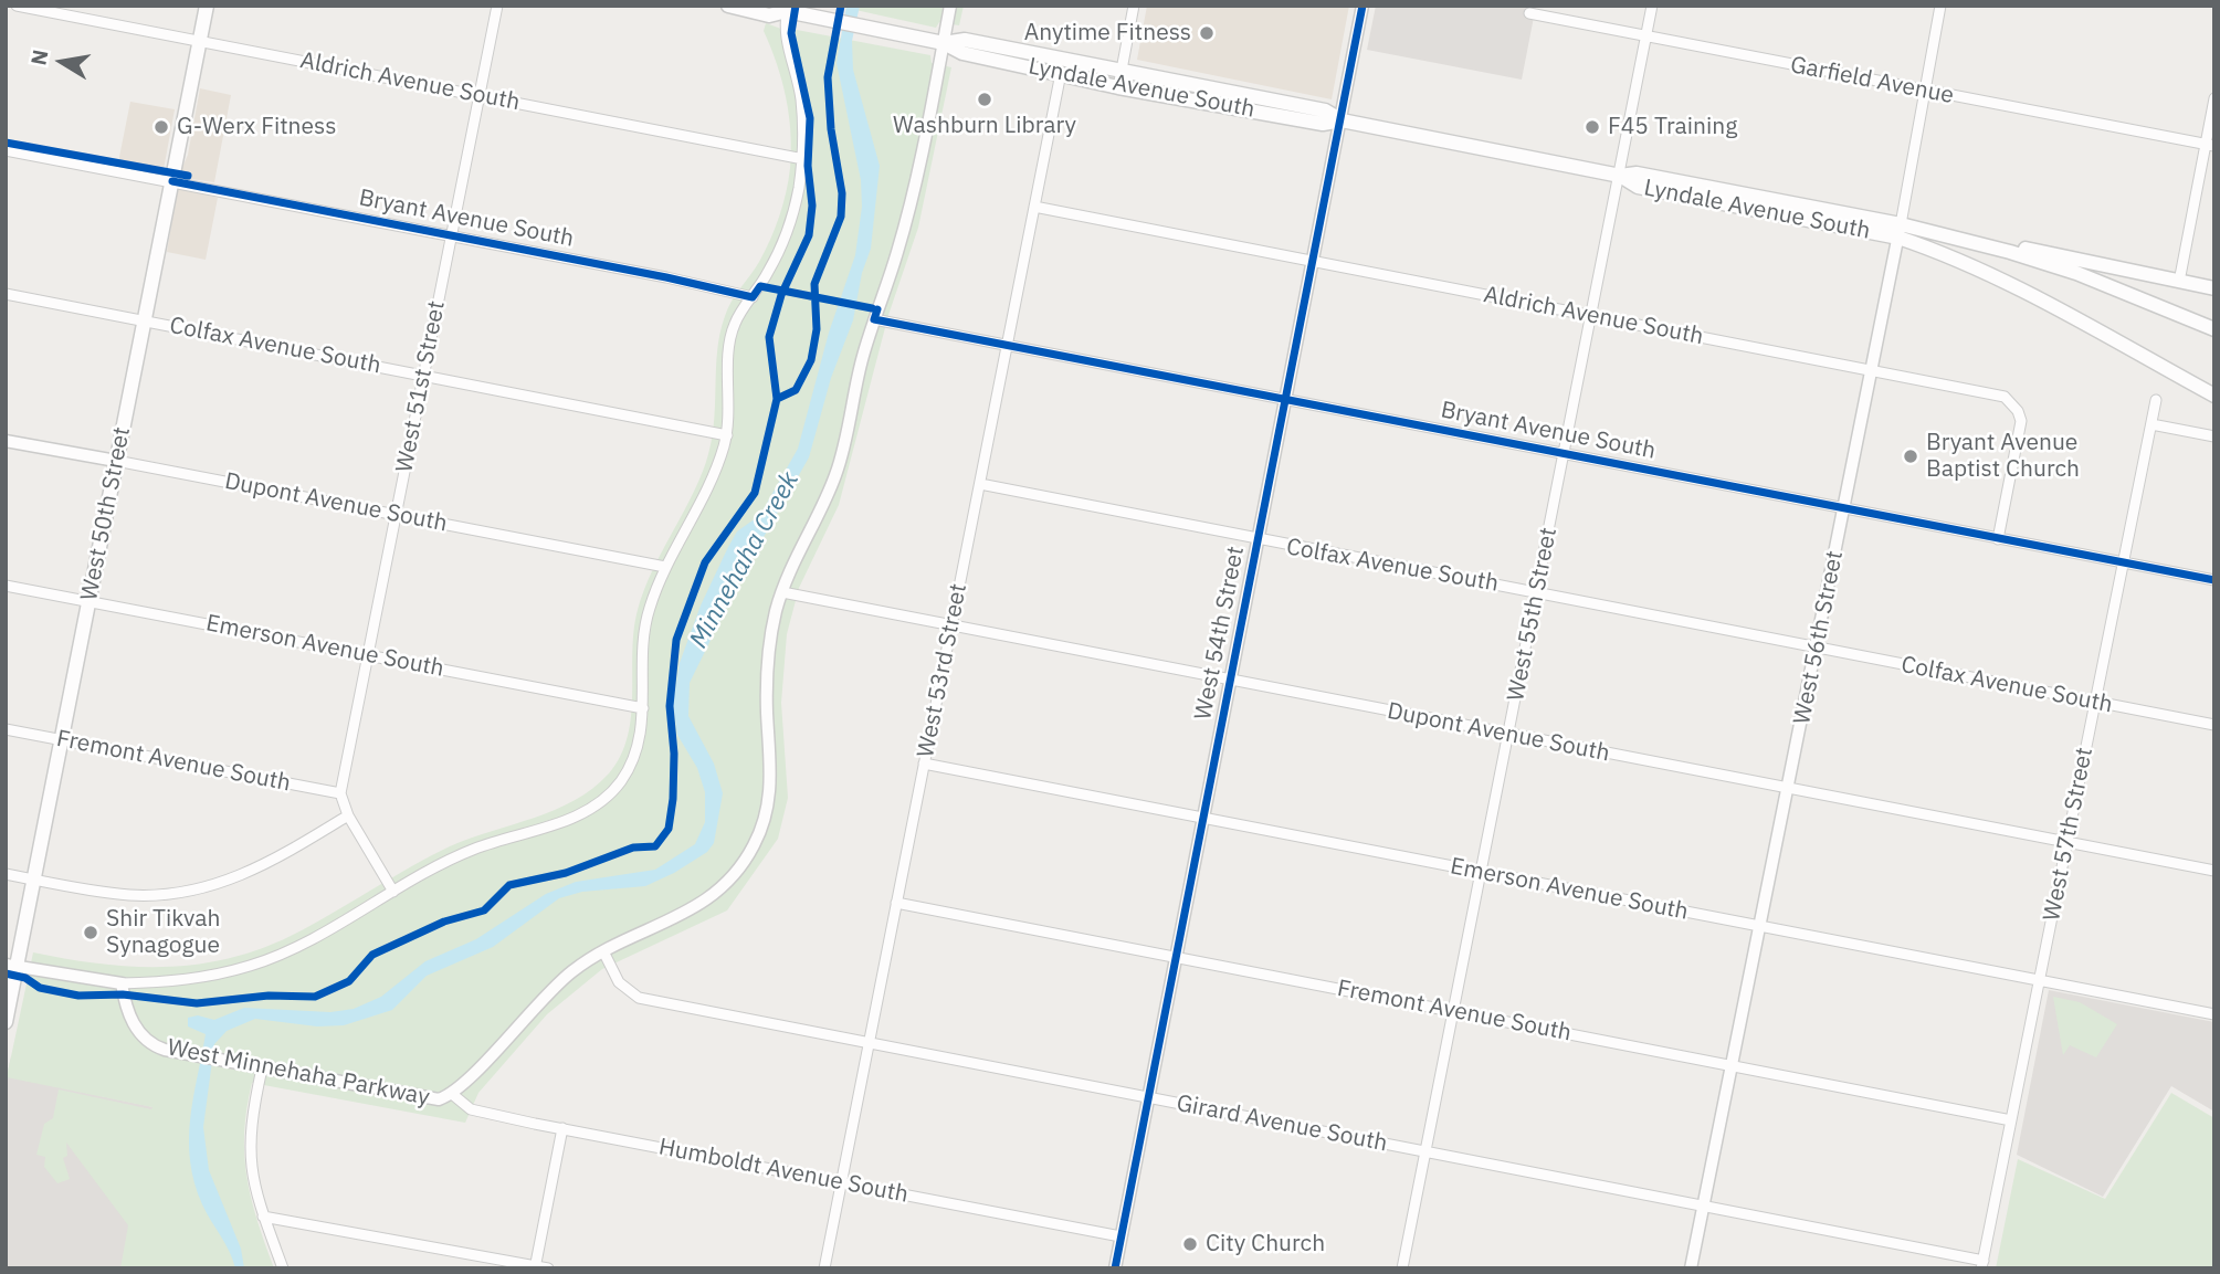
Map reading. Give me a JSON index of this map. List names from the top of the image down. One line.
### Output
{"streets":{"main road":["Lyndale Avenue South","West 50th Street"],"street":["Garfield Avenue","Aldrich Avenue South","Bryant Avenue South","Colfax Avenue South","West 51st Street","Dupont Avenue South","West 55th Street","West 54th Street","West 56th Street","Emerson Avenue South","West 53rd Street","Fremont Avenue South","West 57th Street","West Minnehaha Parkway","Girard Avenue South","Humboldt Avenue South"]},"crossings":[["Garfield Avenue","West 55th Street"],["Garfield Avenue","West 56th Street"],["Aldrich Avenue South","Bryant Avenue South"],["Aldrich Avenue South","West 51st Street"],["Aldrich Avenue South","West 50th Street"],["Aldrich Avenue South","West 55th Street"],["Aldrich Avenue South","West 54th Street"],["Aldrich Avenue South","West 56th Street"],["Aldrich Avenue South","West 53rd Street"],["Lyndale Avenue South","West 55th Street"],["Lyndale Avenue South","West 54th Street"],["Lyndale Avenue South","West 56th Street"],["Lyndale Avenue South","West 53rd Street"],["Lyndale Avenue South","West Minnehaha Parkway"],["Bryant Avenue South","West 51st Street"],["Bryant Avenue South","West 50th Street"],["Bryant Avenue South","West 55th Street"],["Bryant Avenue South","West 54th Street"],["Bryant Avenue South","West 56th Street"],["Bryant Avenue South","West 53rd Street"],["Bryant Avenue South","West 57th Street"],["Bryant Avenue South","West Minnehaha Parkway"],["Colfax Avenue South","West 51st Street"],["Colfax Avenue South","West 50th Street"],["Colfax Avenue South","West 55th Street"],["Colfax Avenue South","West 54th Street"],["Colfax Avenue South","West 56th Street"],["Colfax Avenue South","West 53rd Street"],["Colfax Avenue South","West 57th Street"],["West 51st Street","Dupont Avenue South"],["West 51st Street","Emerson Avenue South"],["West 51st Street","Fremont Avenue South"],["Dupont Avenue South","West 50th Street"],["Dupont Avenue South","West 55th Street"],["Dupont Avenue South","West 54th Street"],["Dupont Avenue South","West 56th Street"],["Dupont Avenue South","West 53rd Street"],["Dupont Avenue South","West 57th Street"],["Dupont Avenue South","West Minnehaha Parkway"],["West 50th Street","Emerson Avenue South"],["West 50th Street","Fremont Avenue South"],["West 55th Street","Emerson Avenue South"],["West 55th Street","Fremont Avenue South"],["West 55th Street","Girard Avenue South"],["West 54th Street","Emerson Avenue South"],["West 54th Street","Fremont Avenue South"],["West 54th Street","Girard Avenue South"],["West 54th Street","Humboldt Avenue South"],["West 56th Street","Emerson Avenue South"],["West 56th Street","Fremont Avenue South"],["West 56th Street","Girard Avenue South"],["Emerson Avenue South","West 53rd Street"],["Emerson Avenue South","West 57th Street"],["West 53rd Street","Fremont Avenue South"],["West 53rd Street","Girard Avenue South"],["West 53rd Street","Humboldt Avenue South"],["Fremont Avenue South","West 57th Street"],["West 57th Street","Girard Avenue South"],["West Minnehaha Parkway","Girard Avenue South"],["West Minnehaha Parkway","Humboldt Avenue South"]],"water":["Minnehaha Creek"],"places":["Anytime Fitness","Washburn Library","G-Werx Fitness","F45 Training","Bryant Avenue Baptist Church","Shir Tikvah Synagogue","City Church"],"north":"left"}
